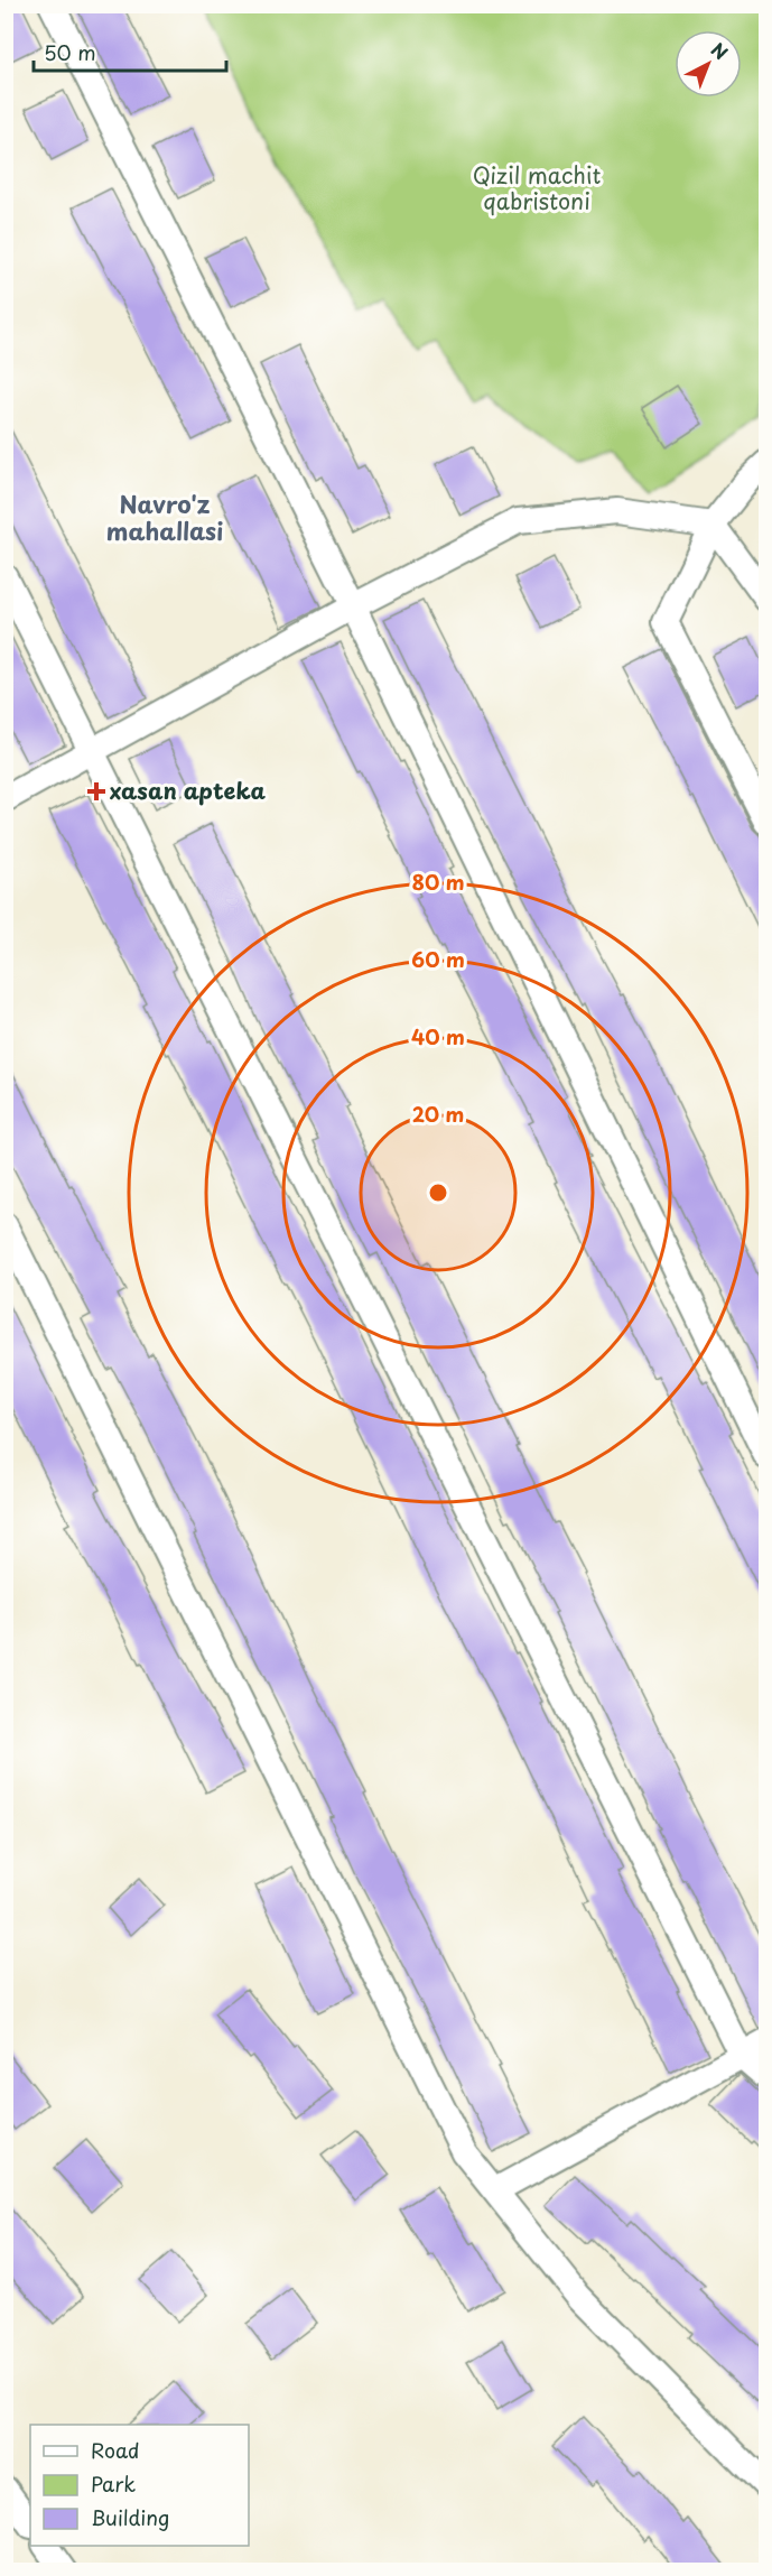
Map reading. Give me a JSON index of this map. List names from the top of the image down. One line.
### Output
{"districts":["Navro'z mahallasi"],"parks":["Qizil machit qabristoni"],"places":{"health":["xasan apteka"]},"legend":["Road","Park","Building"],"scale_bar":"50 m","north":"top right","rings":["80 m","60 m","40 m","20 m"]}
